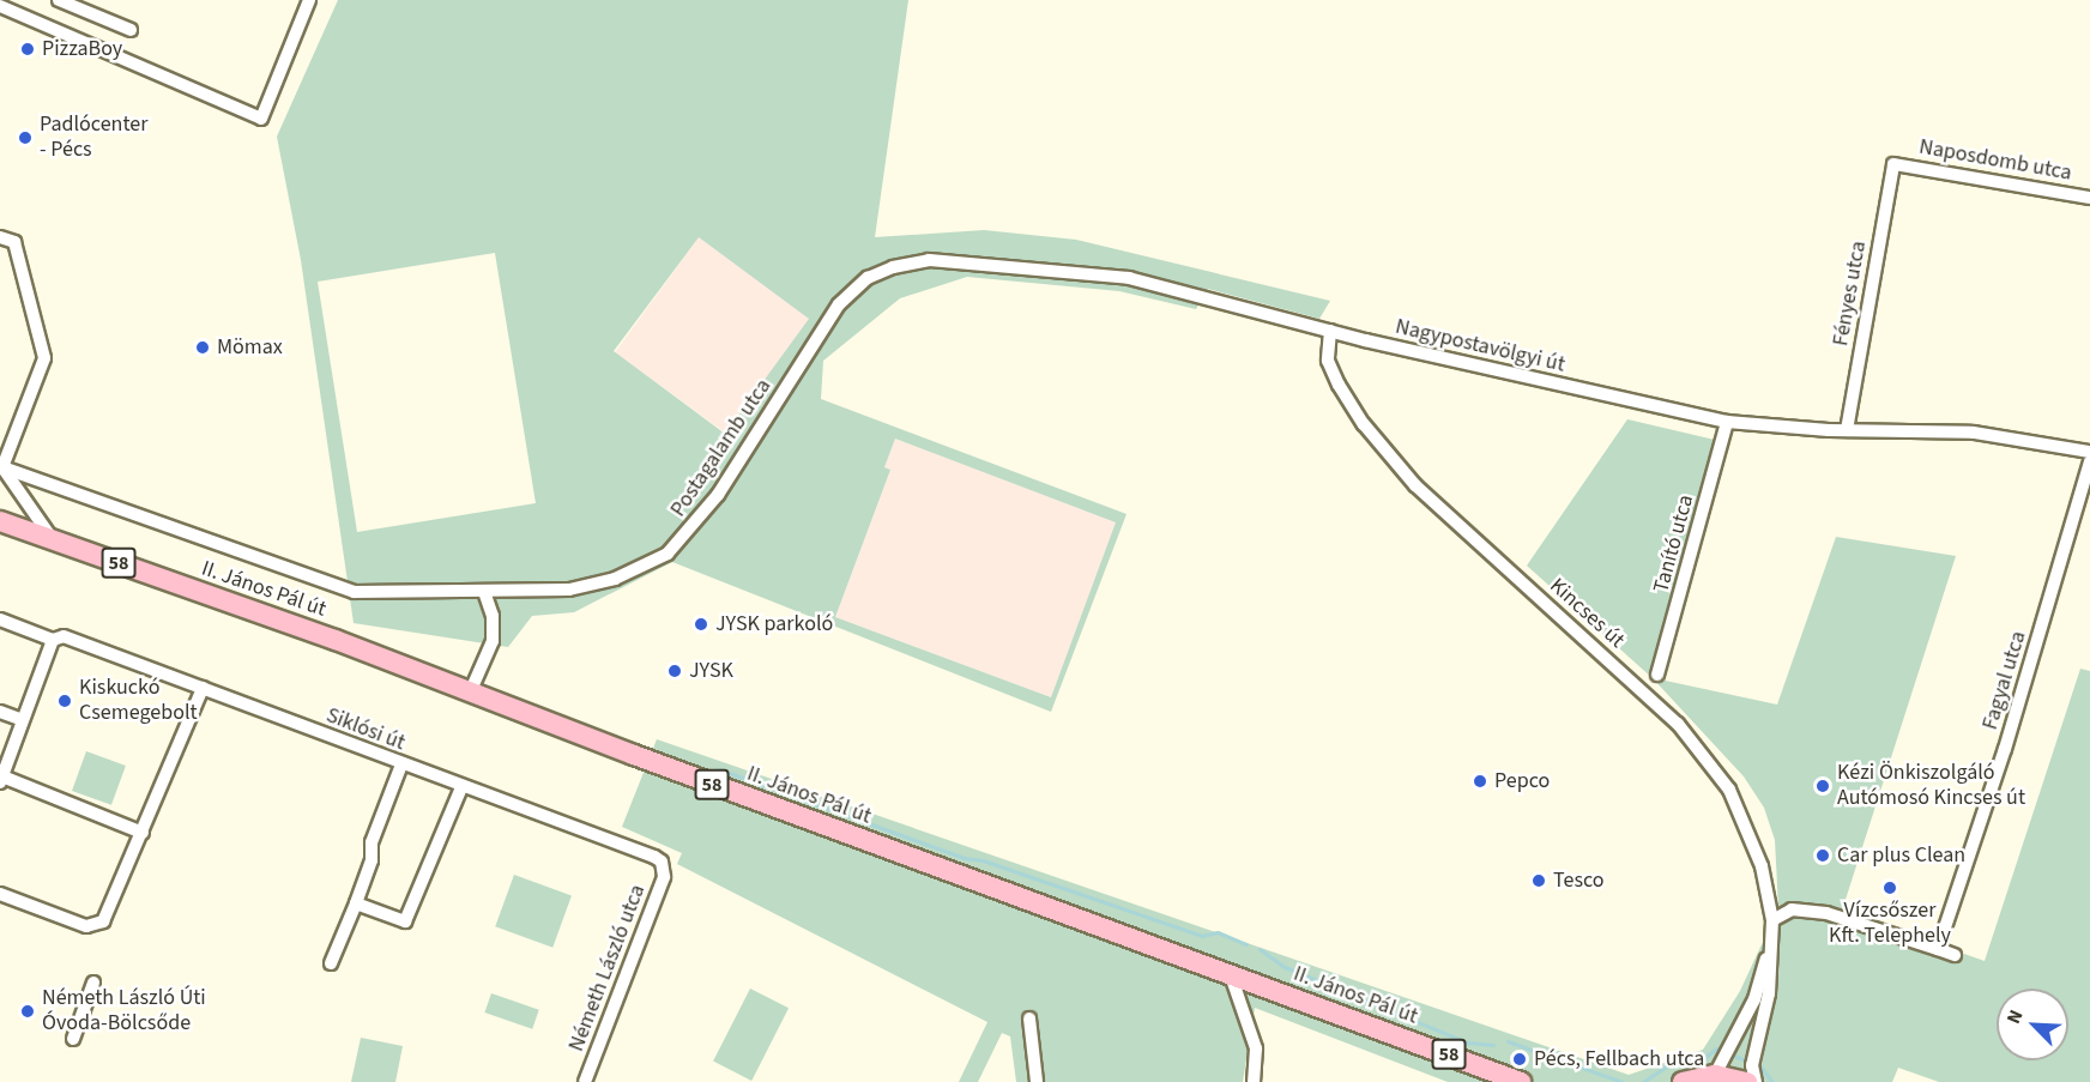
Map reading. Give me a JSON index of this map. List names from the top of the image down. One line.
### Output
{"streets":{"main road":["58","II. János Pál út"],"street":["Naposdomb utca","Fényes utca","Nagypostavölgyi út","Postagalamb utca","Tanító utca","Kincses út","Fagyal utca","Siklósi út","Németh László utca"]},"crossings":[["Naposdomb utca","Fényes utca"],["Fényes utca","Nagypostavölgyi út"],["Nagypostavölgyi út","Postagalamb utca"],["Nagypostavölgyi út","Tanító utca"],["Nagypostavölgyi út","Kincses út"],["Siklósi út","Németh László utca"]],"places":["PizzaBoy","Padlócenter - Pécs","Mömax","JYSK parkoló","JYSK","Kiskuckó Csemegebolt","Pepco","Kézi Önkiszolgáló Autómosó Kincses út","Car plus Clean","Tesco","Vízcsőszer Kft. Telephely","Németh László Úti Óvoda-Bölcsőde","Pécs, Fellbach utca"],"north":"top left"}
